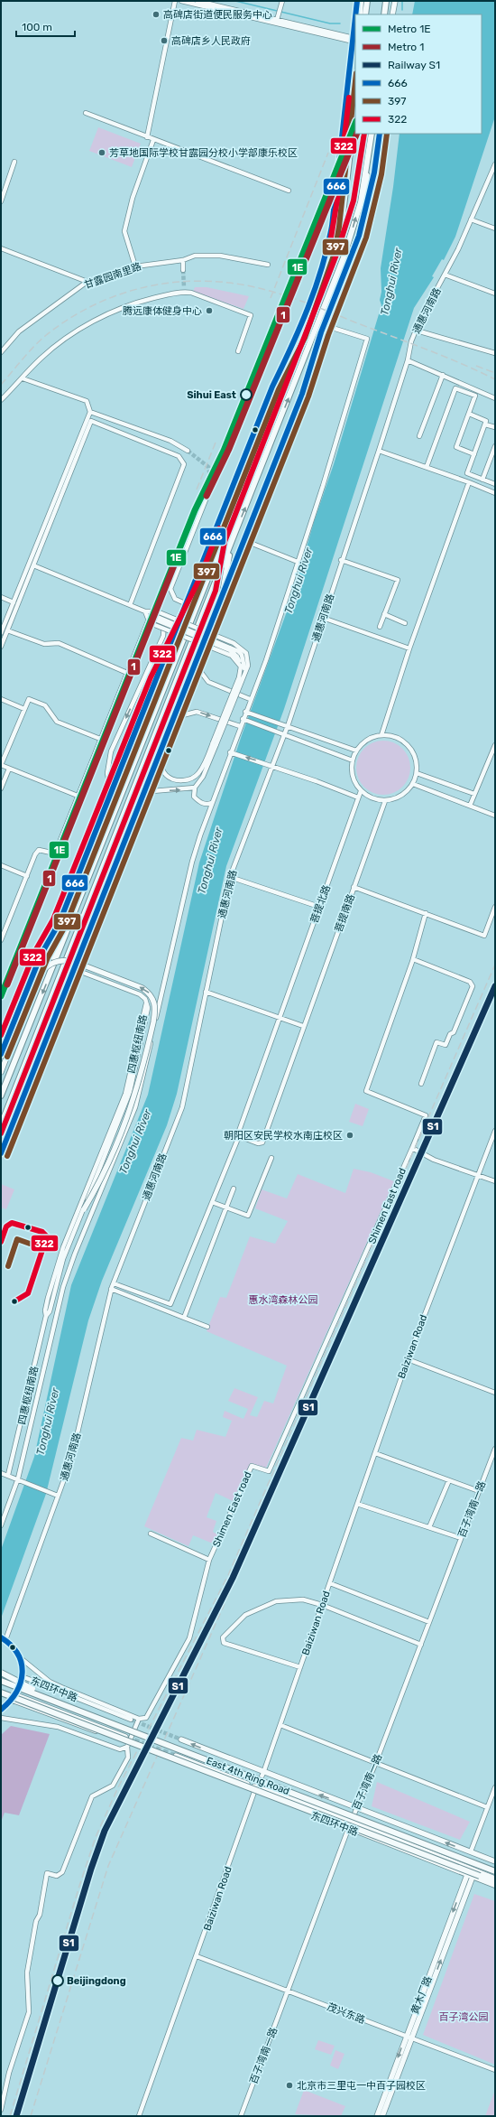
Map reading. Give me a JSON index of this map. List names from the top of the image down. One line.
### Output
{"streets":{"highway":["East 4th Ring Road"],"main road":["东四环中路","黄木厂路"],"street":["甘露园南里路","通惠河南路","菩提北路","菩提南路","四惠枢纽南路","Shimen East road","Baiziwan Road","百子湾南一路","茂兴东路"]},"crossings":[["通惠河南路","菩提北路"],["菩提北路","菩提南路"],["Baiziwan Road","东四环中路"],["Baiziwan Road","茂兴东路"],["百子湾南一路","东四环中路"],["百子湾南一路","茂兴东路"],["东四环中路","黄木厂路"],["黄木厂路","茂兴东路"]],"water":["Tonghui River"],"parks":["惠水湾森林公园","百子湾公园"],"places":["高碑店街道便民服务中心","高碑店乡人民政府","芳草地国际学校甘露园分校小学部康乐校区","腾远康体健身中心","Sihui East","朝阳区安民学校水南庄校区","Beijingdong","北京市三里屯一中百子园校区"],"lines":["transit line 666","transit line 397","transit line 322","metro line 1E","metro line 1","rail line S1"],"legend":["Metro 1E","Metro 1","Railway S1","666","397","322"],"scale_bar":"100 m"}
